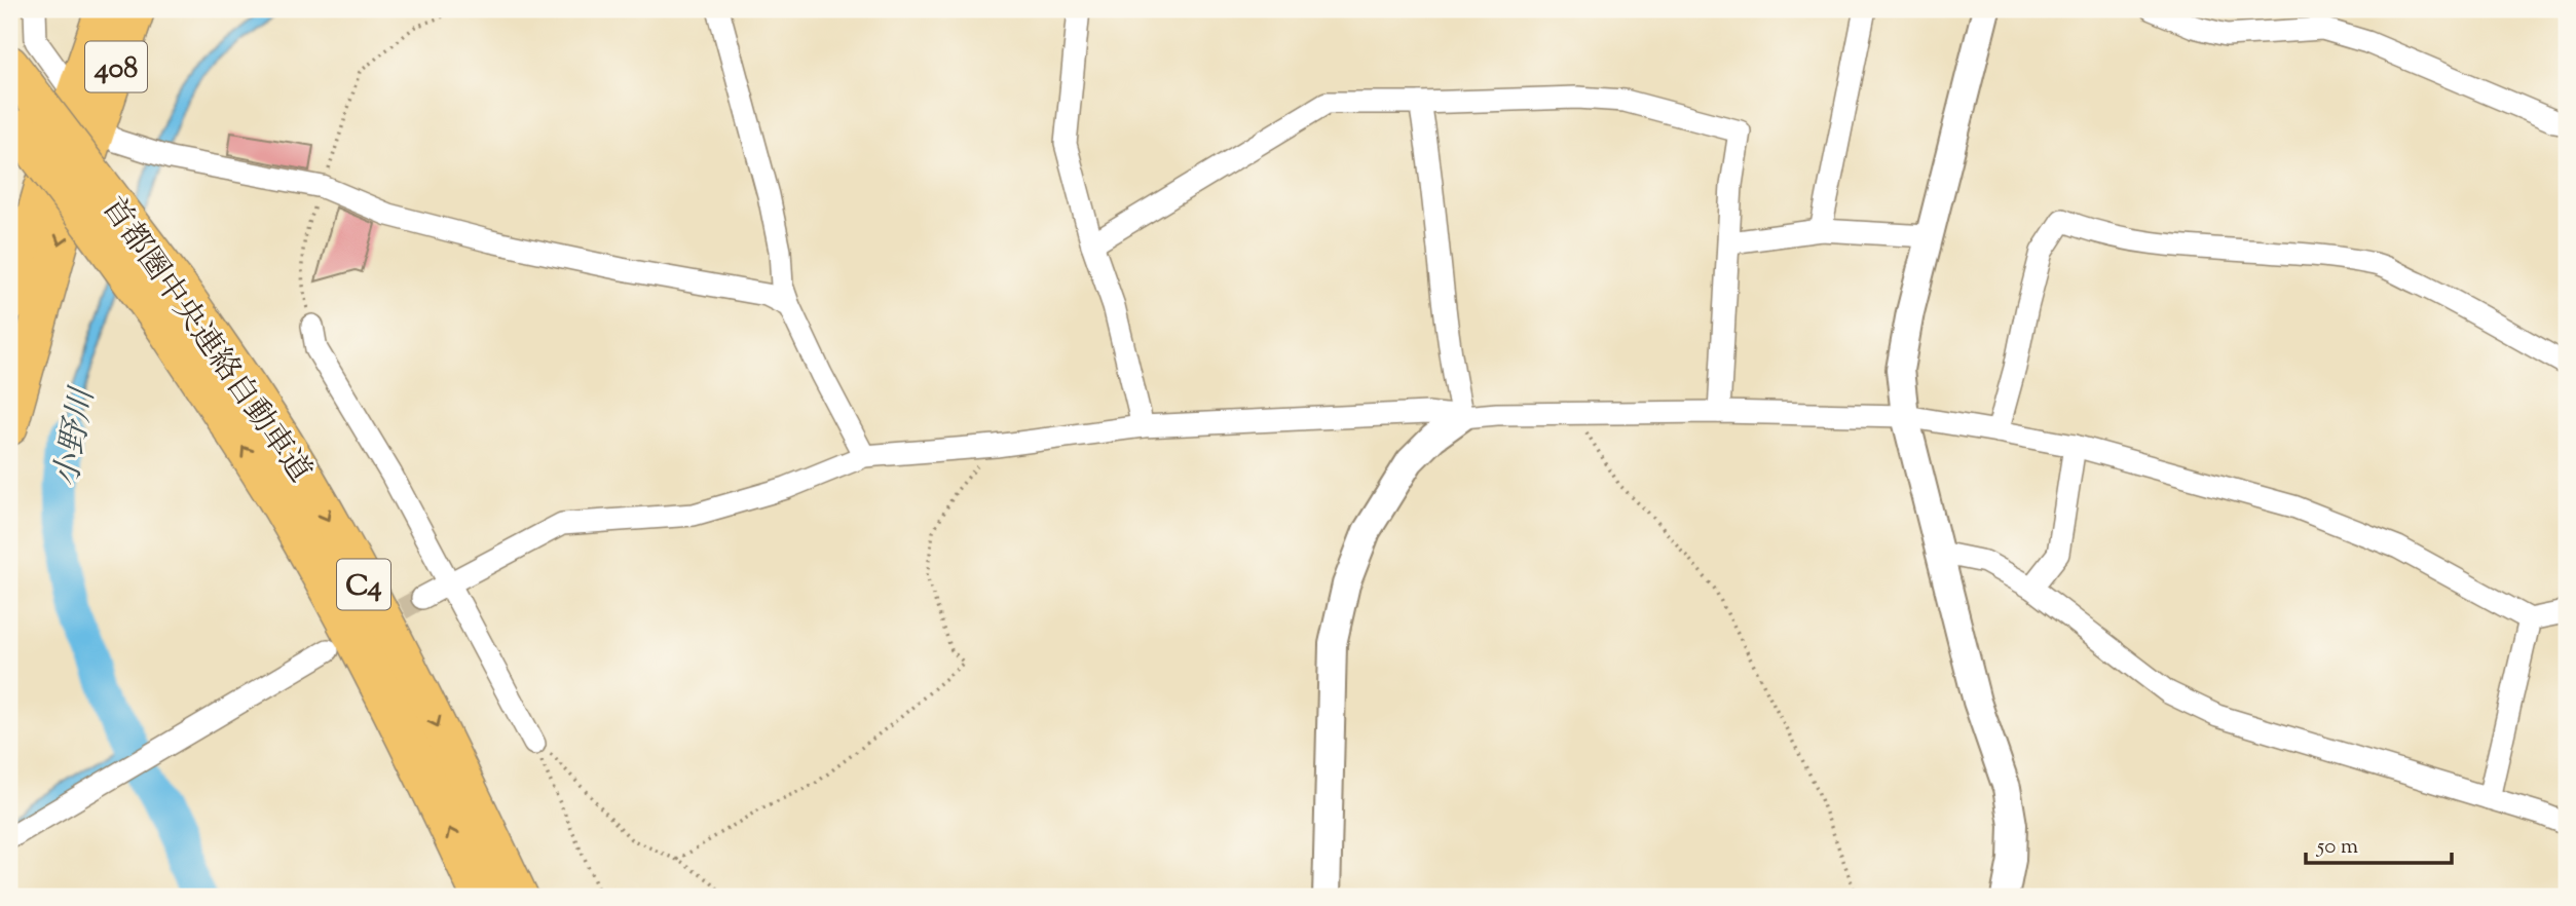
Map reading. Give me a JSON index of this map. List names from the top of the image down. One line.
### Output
{"streets":{"highway":["408","首都圏中央連絡自動車道","C4"]},"water":["小野川"],"scale_bar":"50 m"}
